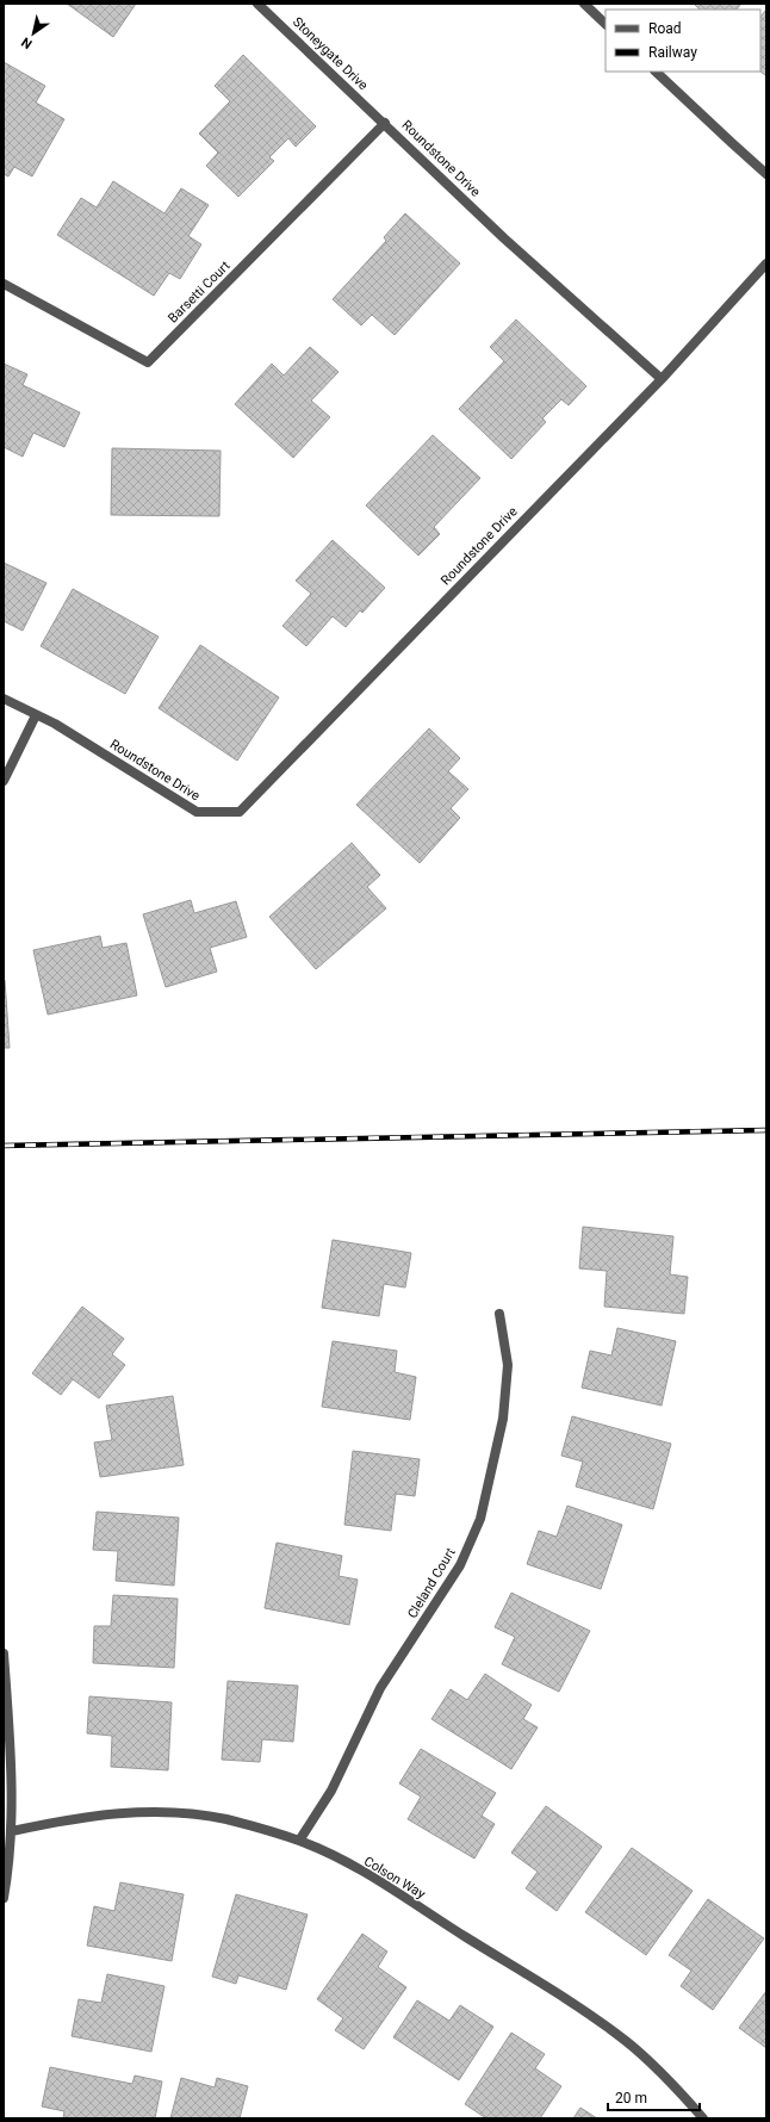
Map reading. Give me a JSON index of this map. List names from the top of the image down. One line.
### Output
{"streets":{"street":["Stoneygate Drive","Roundstone Drive","Barsetti Court","Cleland Court","Colson Way"]},"crossings":[["Stoneygate Drive","Roundstone Drive"],["Stoneygate Drive","Barsetti Court"],["Roundstone Drive","Barsetti Court"],["Cleland Court","Colson Way"]],"legend":["Road","Railway"],"scale_bar":"20 m","north":"bottom left"}
